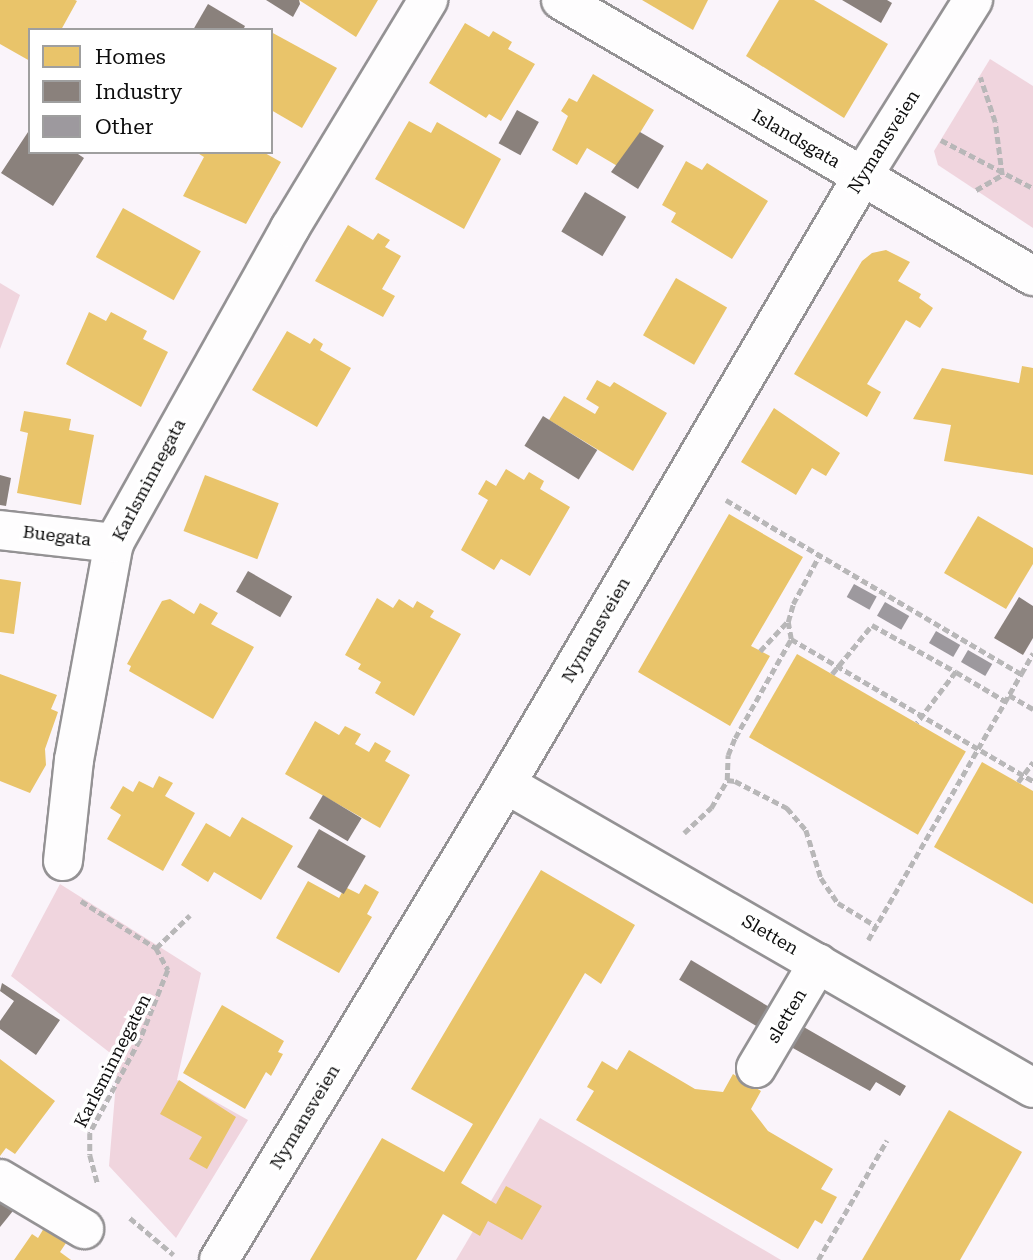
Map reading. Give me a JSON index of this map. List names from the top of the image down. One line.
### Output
{"streets":{"street":["Islandsgata","Nymansveien","Karlsminnegata","Buegata","Sletten","sletten"],"path":["Karlsminnegaten"]},"crossings":[["Islandsgata","Nymansveien"],["Nymansveien","Sletten"],["Karlsminnegata","Buegata"],["Sletten","sletten"]],"legend":["Homes","Industry","Other"]}
